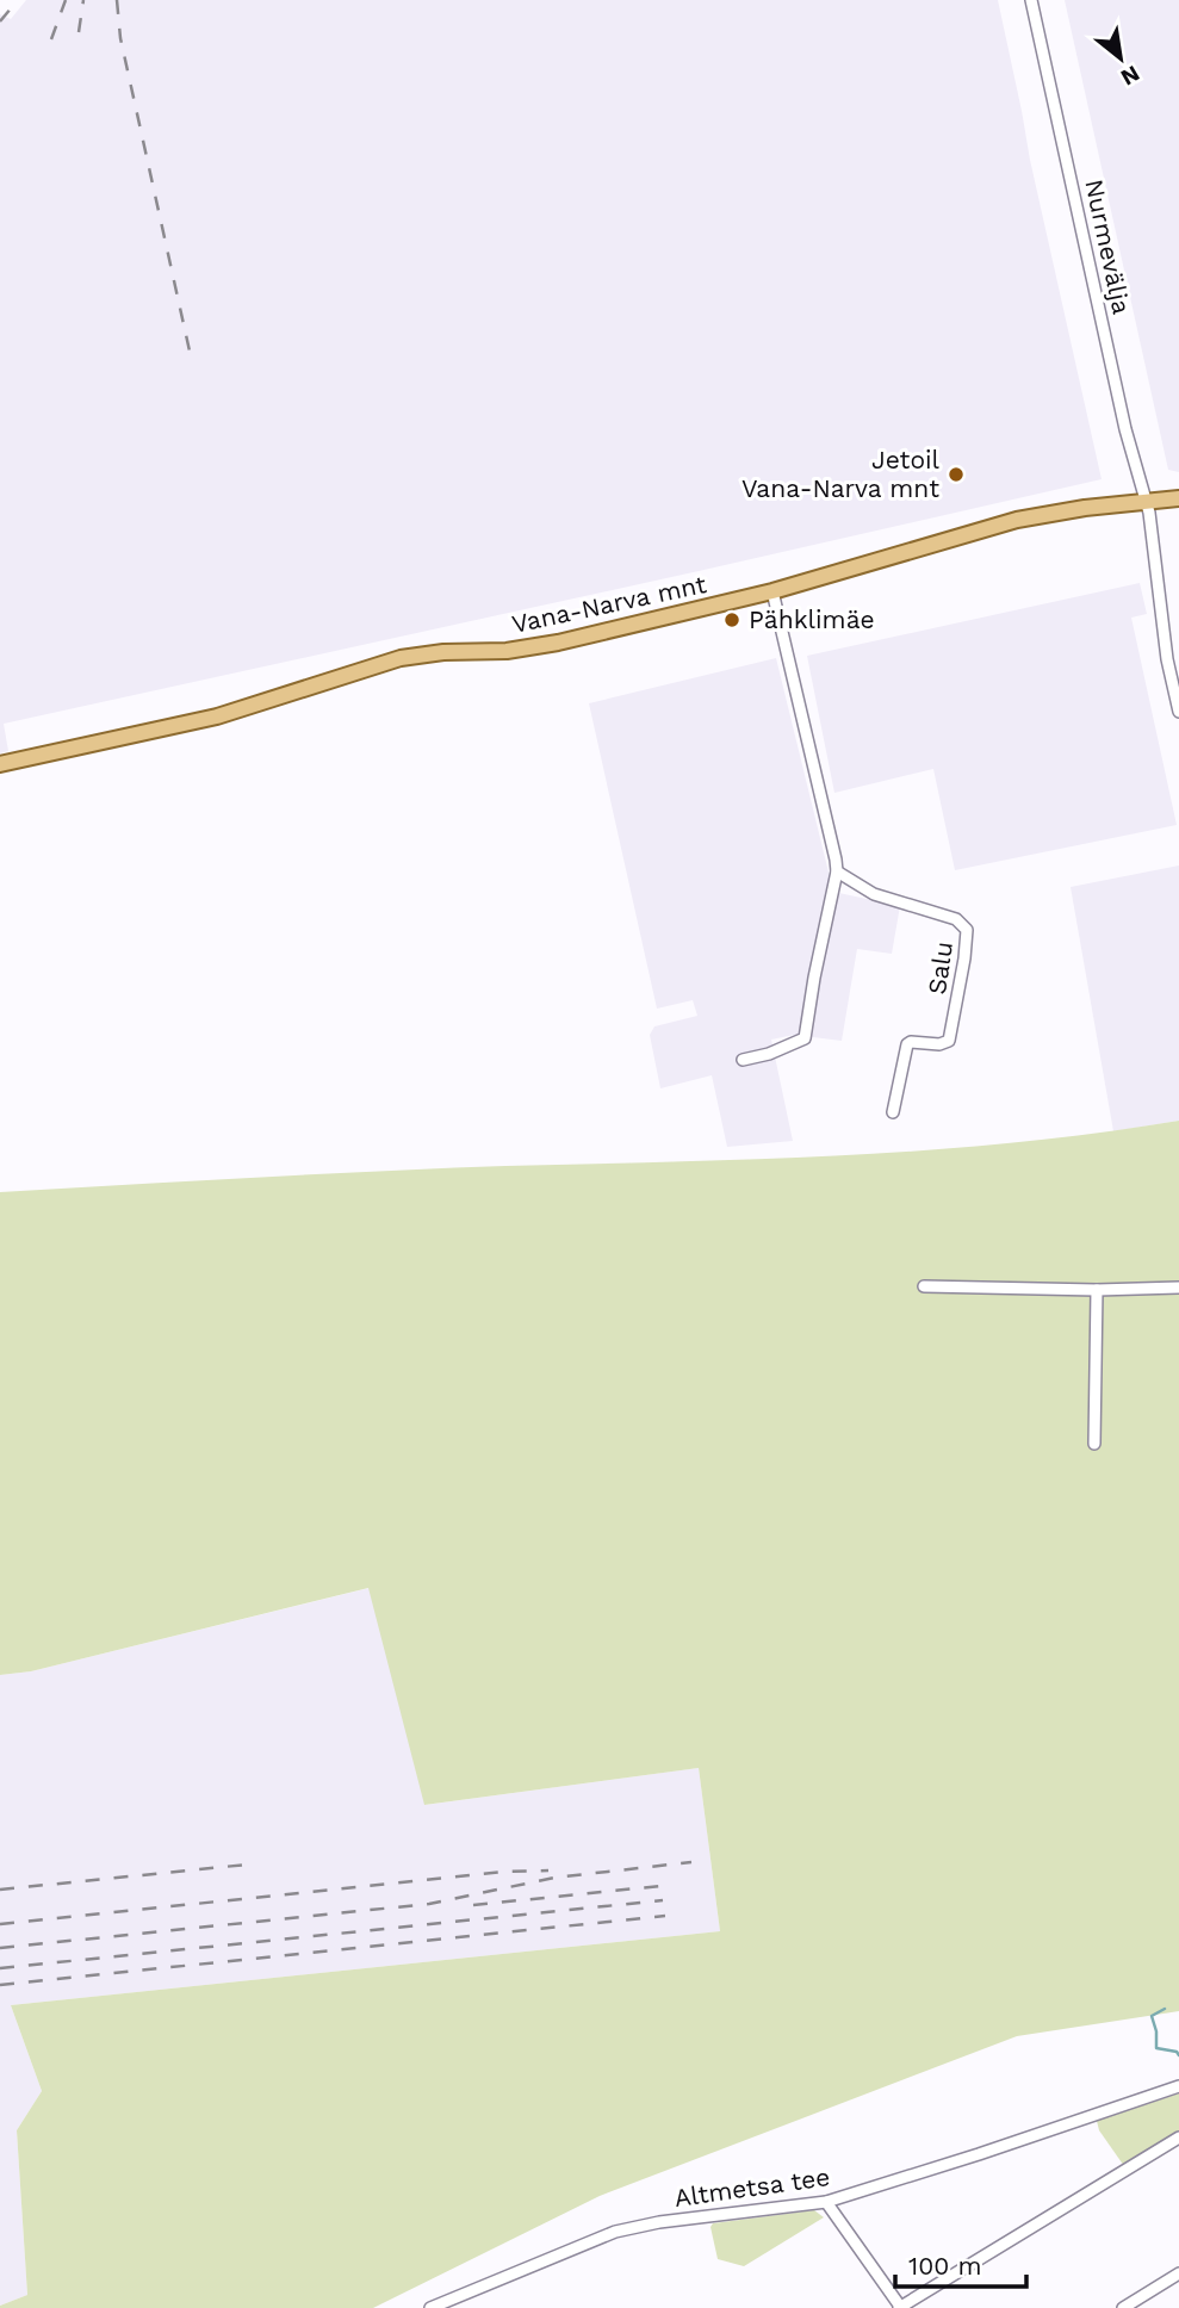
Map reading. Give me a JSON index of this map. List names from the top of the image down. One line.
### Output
{"streets":{"main road":["Vana-Narva mnt"],"street":["Nurmevälja","Salu","Altmetsa tee"]},"crossings":[["Nurmevälja","Vana-Narva mnt"]],"places":["Jetoil Vana-Narva mnt","Pähklimäe"],"scale_bar":"100 m","north":"bottom right"}
